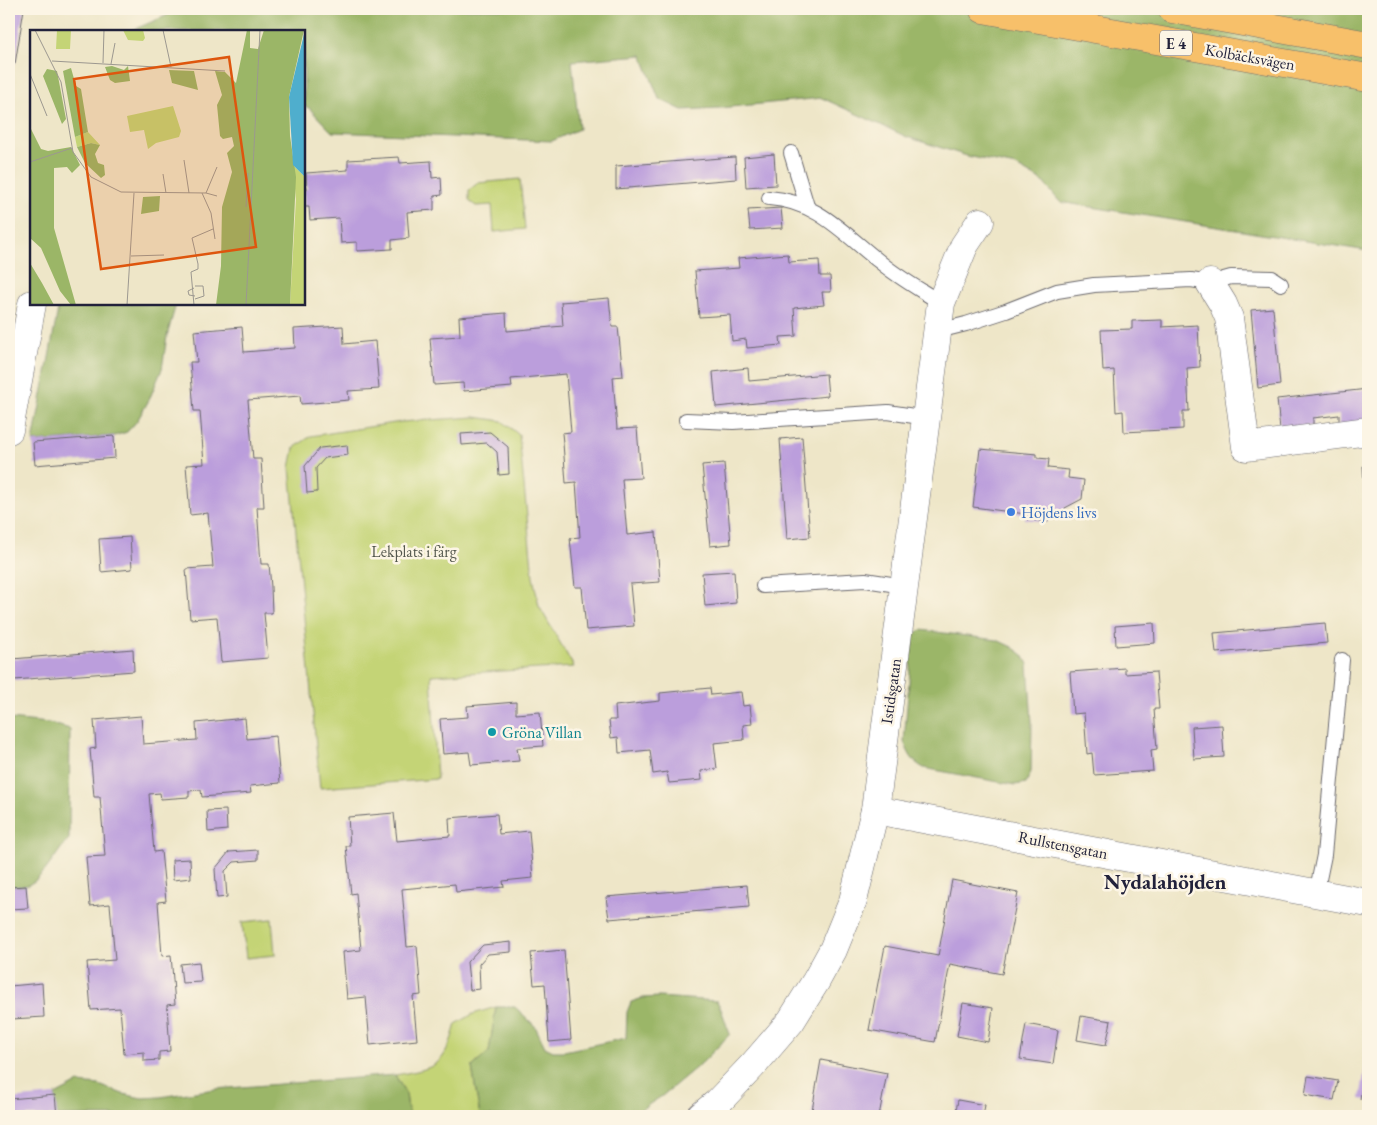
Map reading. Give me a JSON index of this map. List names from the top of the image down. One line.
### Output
{"streets":{"highway":["E 4","Kolbäcksvägen"],"street":["Istidsgatan","Rullstensgatan"]},"crossings":[["Istidsgatan","Rullstensgatan"]],"districts":["Nydalahöjden"],"parks":["Lekplats i färg"],"places":["Höjdens livs","Gröna Villan"]}
